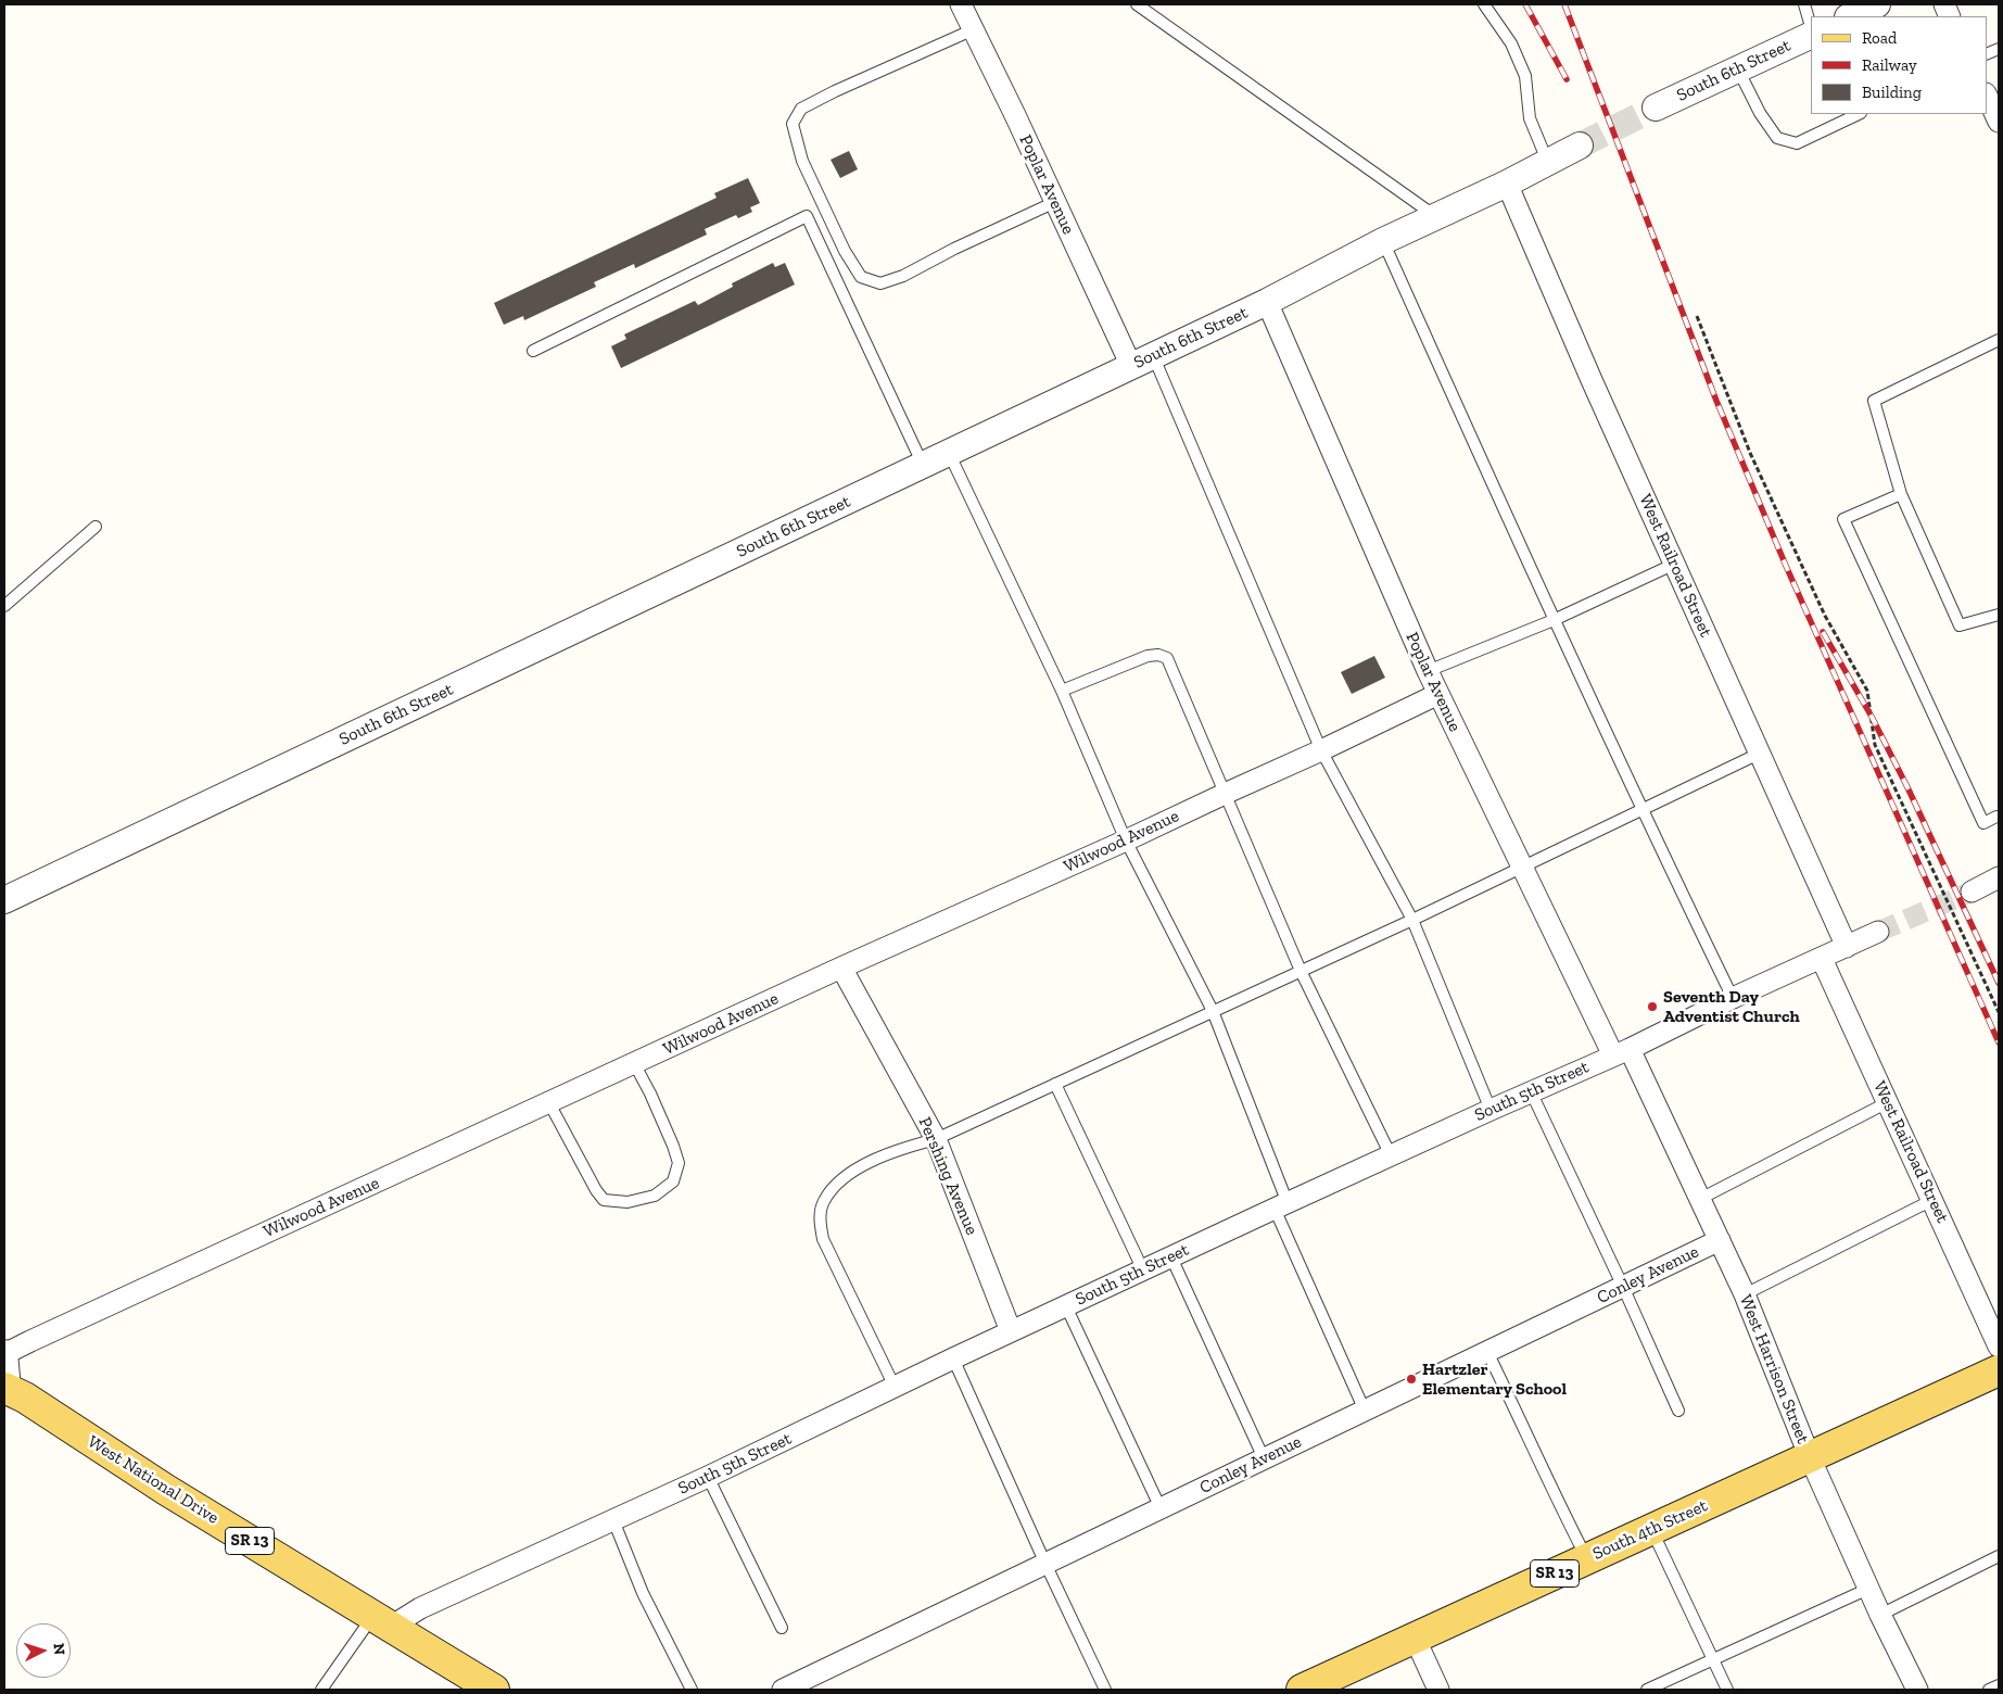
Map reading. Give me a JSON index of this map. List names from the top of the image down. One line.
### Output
{"streets":{"main road":["West National Drive","South 4th Street","SR 13"],"street":["South 6th Street","Poplar Avenue","West Railroad Street","Wilwood Avenue","South 5th Street","Pershing Avenue","Conley Avenue","West Harrison Street"]},"crossings":[["South 6th Street","Poplar Avenue"],["South 6th Street","West Railroad Street"],["Poplar Avenue","Wilwood Avenue"],["Poplar Avenue","South 5th Street"],["Poplar Avenue","West Harrison Street"],["West Railroad Street","South 5th Street"],["Wilwood Avenue","Pershing Avenue"],["South 5th Street","Pershing Avenue"],["South 5th Street","West Harrison Street"],["South 5th Street","West National Drive"],["Conley Avenue","West Harrison Street"],["West Harrison Street","South 4th Street"]],"places":["Seventh Day Adventist Church","Hartzler Elementary School"],"legend":["Road","Railway","Building"],"north":"right"}
